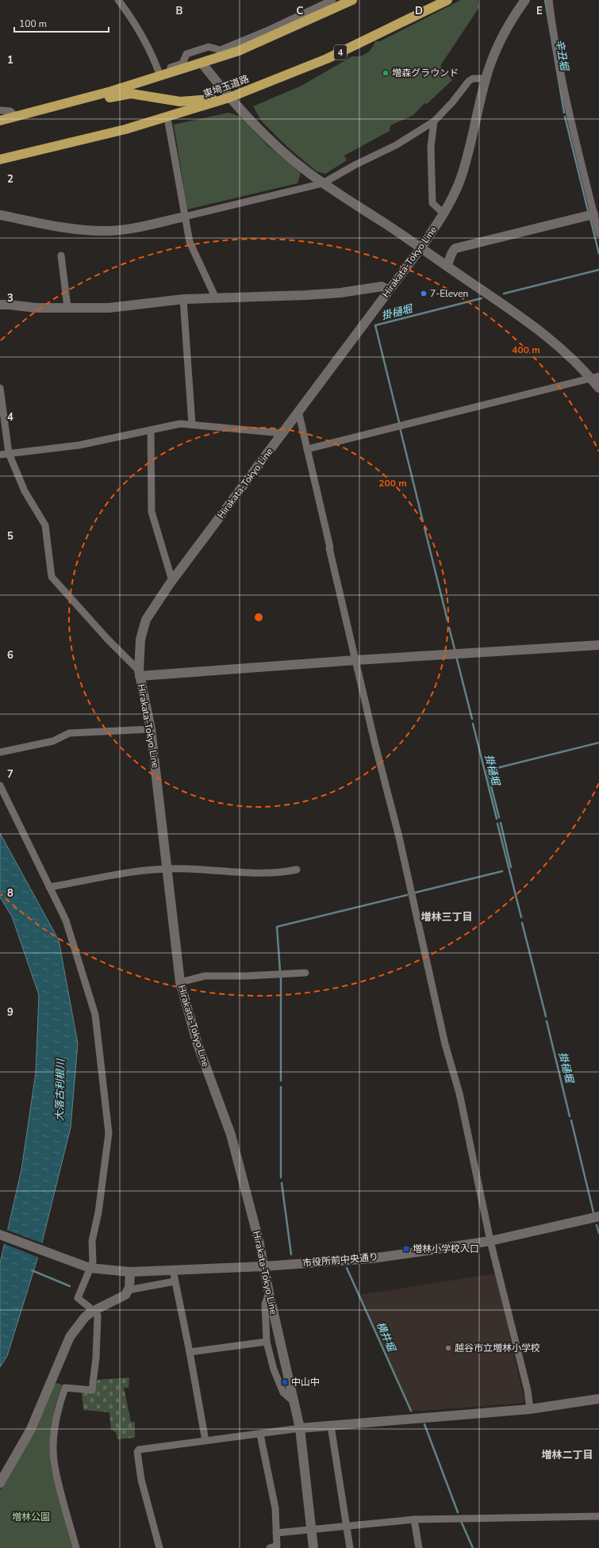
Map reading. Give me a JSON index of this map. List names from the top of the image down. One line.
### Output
{"streets":{"highway":["4","東埼玉道路"],"street":["Hirakata-Tokyo Line","市役所前中央通り"]},"crossings":[["Hirakata-Tokyo Line","市役所前中央通り"]],"districts":["増林三丁目","増林二丁目"],"water":["辛丑堀","掛樋堀","大落古利根川","横井堀"],"parks":["増林公園"],"places":{"other":["増森グラウンド","7-Eleven","越谷市立増林小学校"],"transit":["増林小学校入口","中山中"]},"scale_bar":"100 m","grid":{"columns":["B","C","D","E"],"rows":["1","2","3","4","5","6","7","8","9"]},"rings":["400 m","200 m"]}
